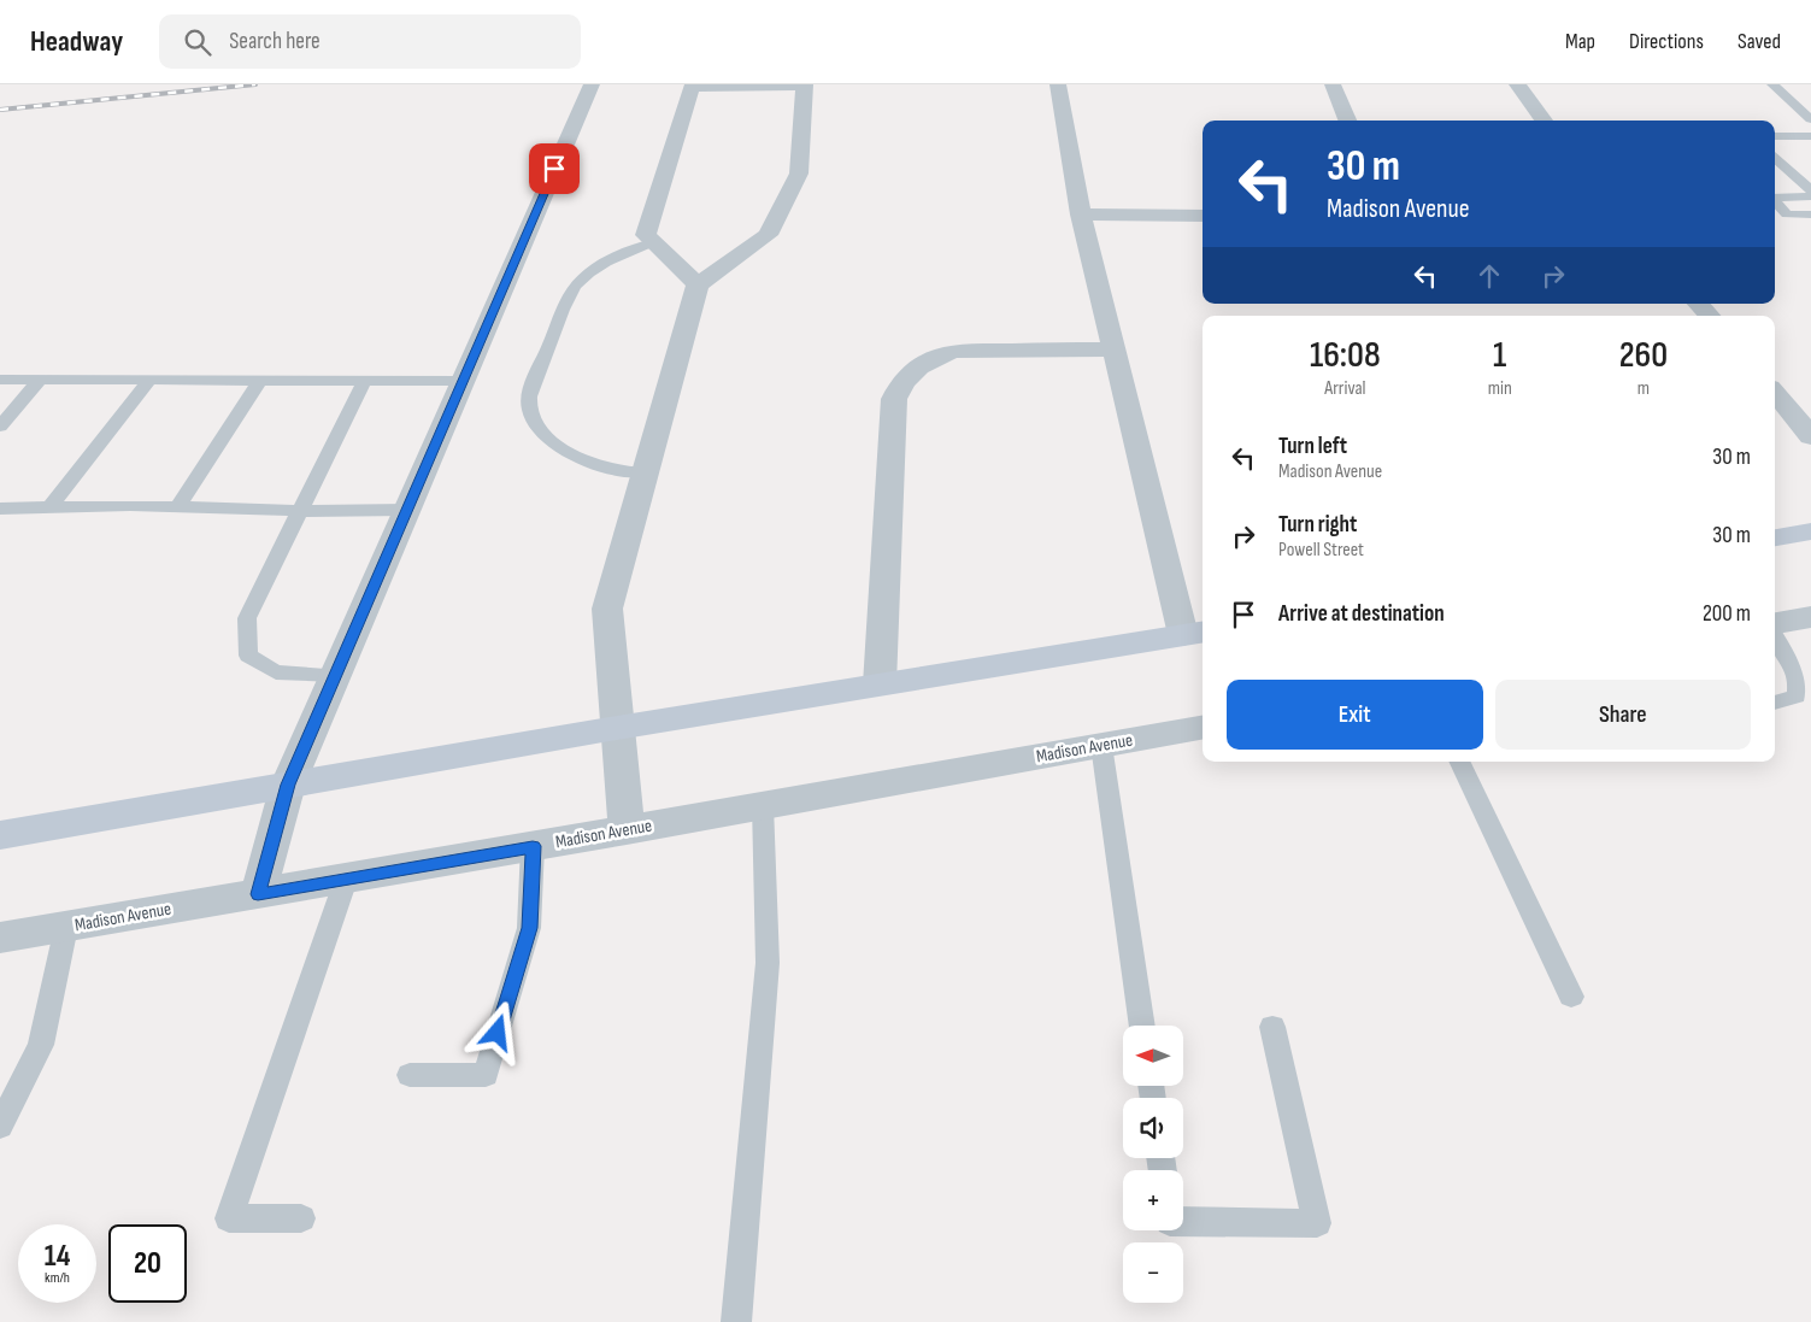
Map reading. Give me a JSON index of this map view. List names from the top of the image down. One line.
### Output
{"streets":{"street":["Madison Avenue"]},"north":"left","page":{"header":"Headway","search":"Search here","nav":["Map","Directions","Saved"],"turn":["30 m","Madison Avenue"],"eta":["16:08","Arrival","1","min","260","m"],"list":[{"name":"Turn left","note":"Madison Avenue","value":"30 m"},{"name":"Turn right","note":"Powell Street","value":"30 m"},{"name":"Arrive at destination","value":"200 m"}],"buttons":["Exit","Share"],"map_buttons":["+","−"],"speed":"14 km/h","limit":"20"}}
